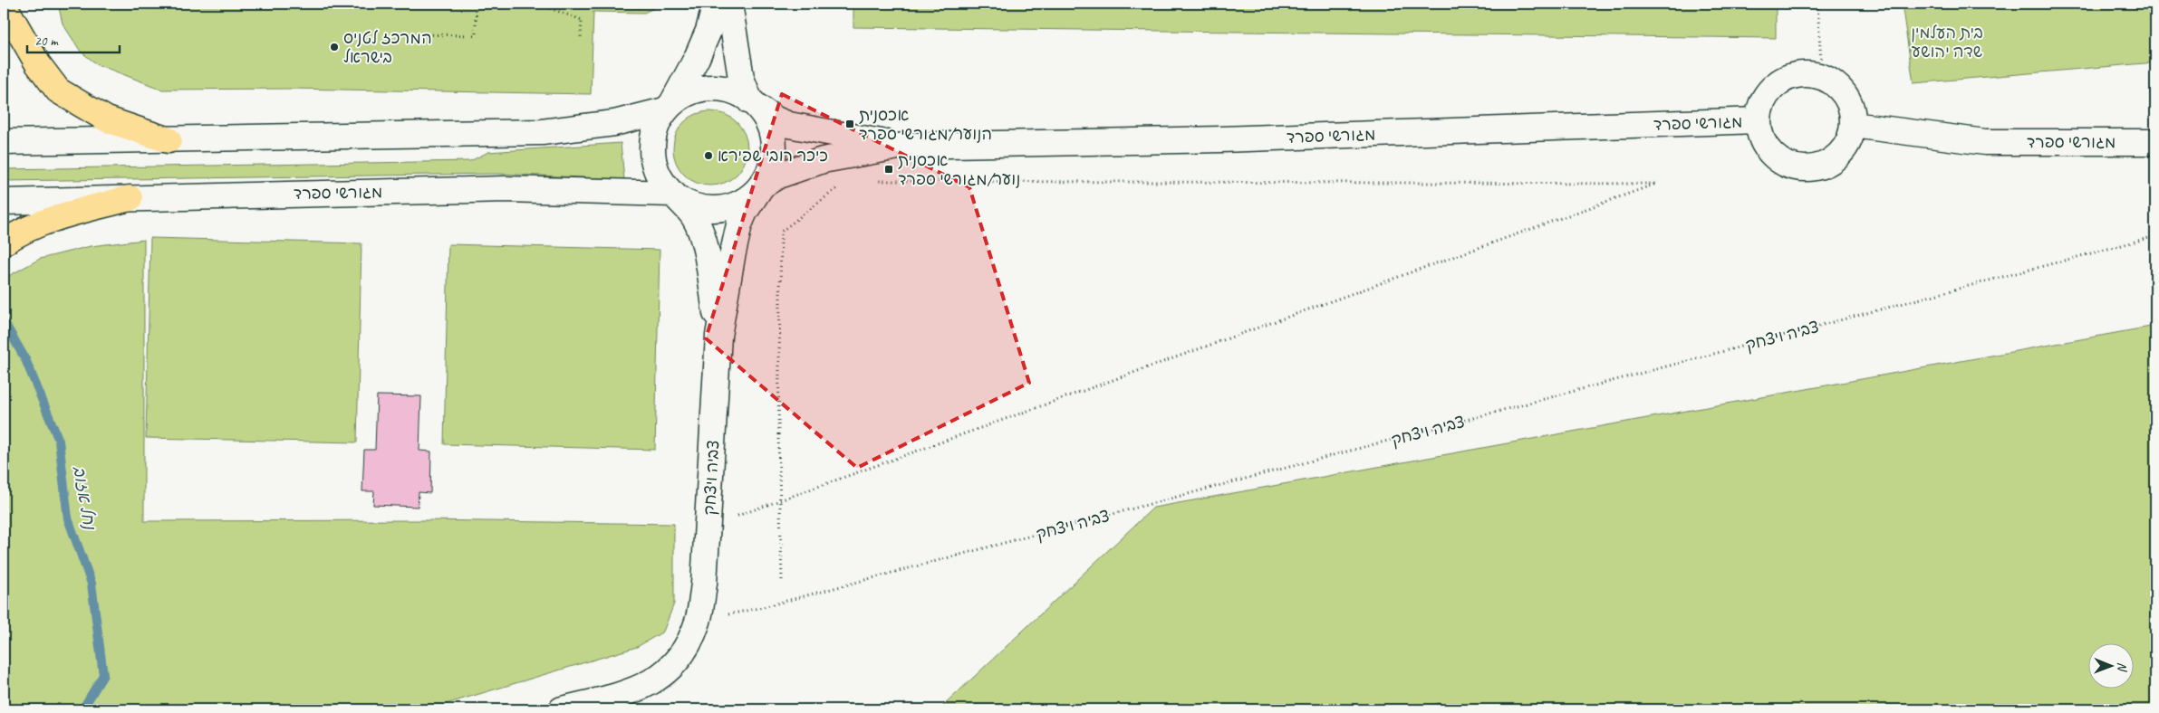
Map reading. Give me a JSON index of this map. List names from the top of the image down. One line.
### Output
{"streets":{"street":["מגורשי ספרד","צביה ויצחק"]},"crossings":[["מגורשי ספרד","צביה ויצחק"]],"water":["נחל אזוב"],"parks":["בית העלמין שדה יהושע"],"places":{"other":["המרכז לטניס בישראל","כיכר רובי שפירא"],"transit":["אכסנית הנוער/מגורשי ספרד","אכסנית נוער/מגורשי ספרד"]},"scale_bar":"20 m","north":"right"}
